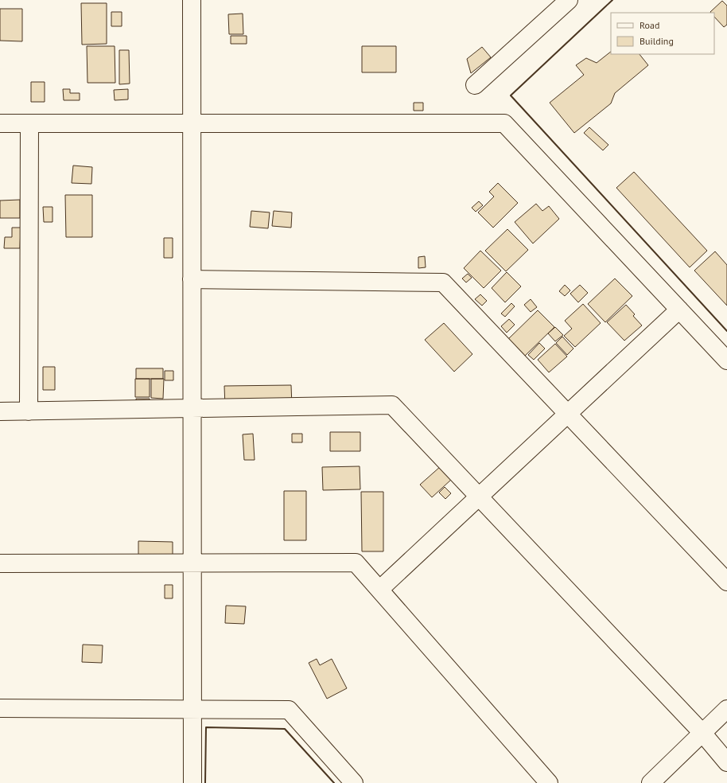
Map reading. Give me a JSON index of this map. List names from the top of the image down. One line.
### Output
{"legend":["Road","Building"]}
